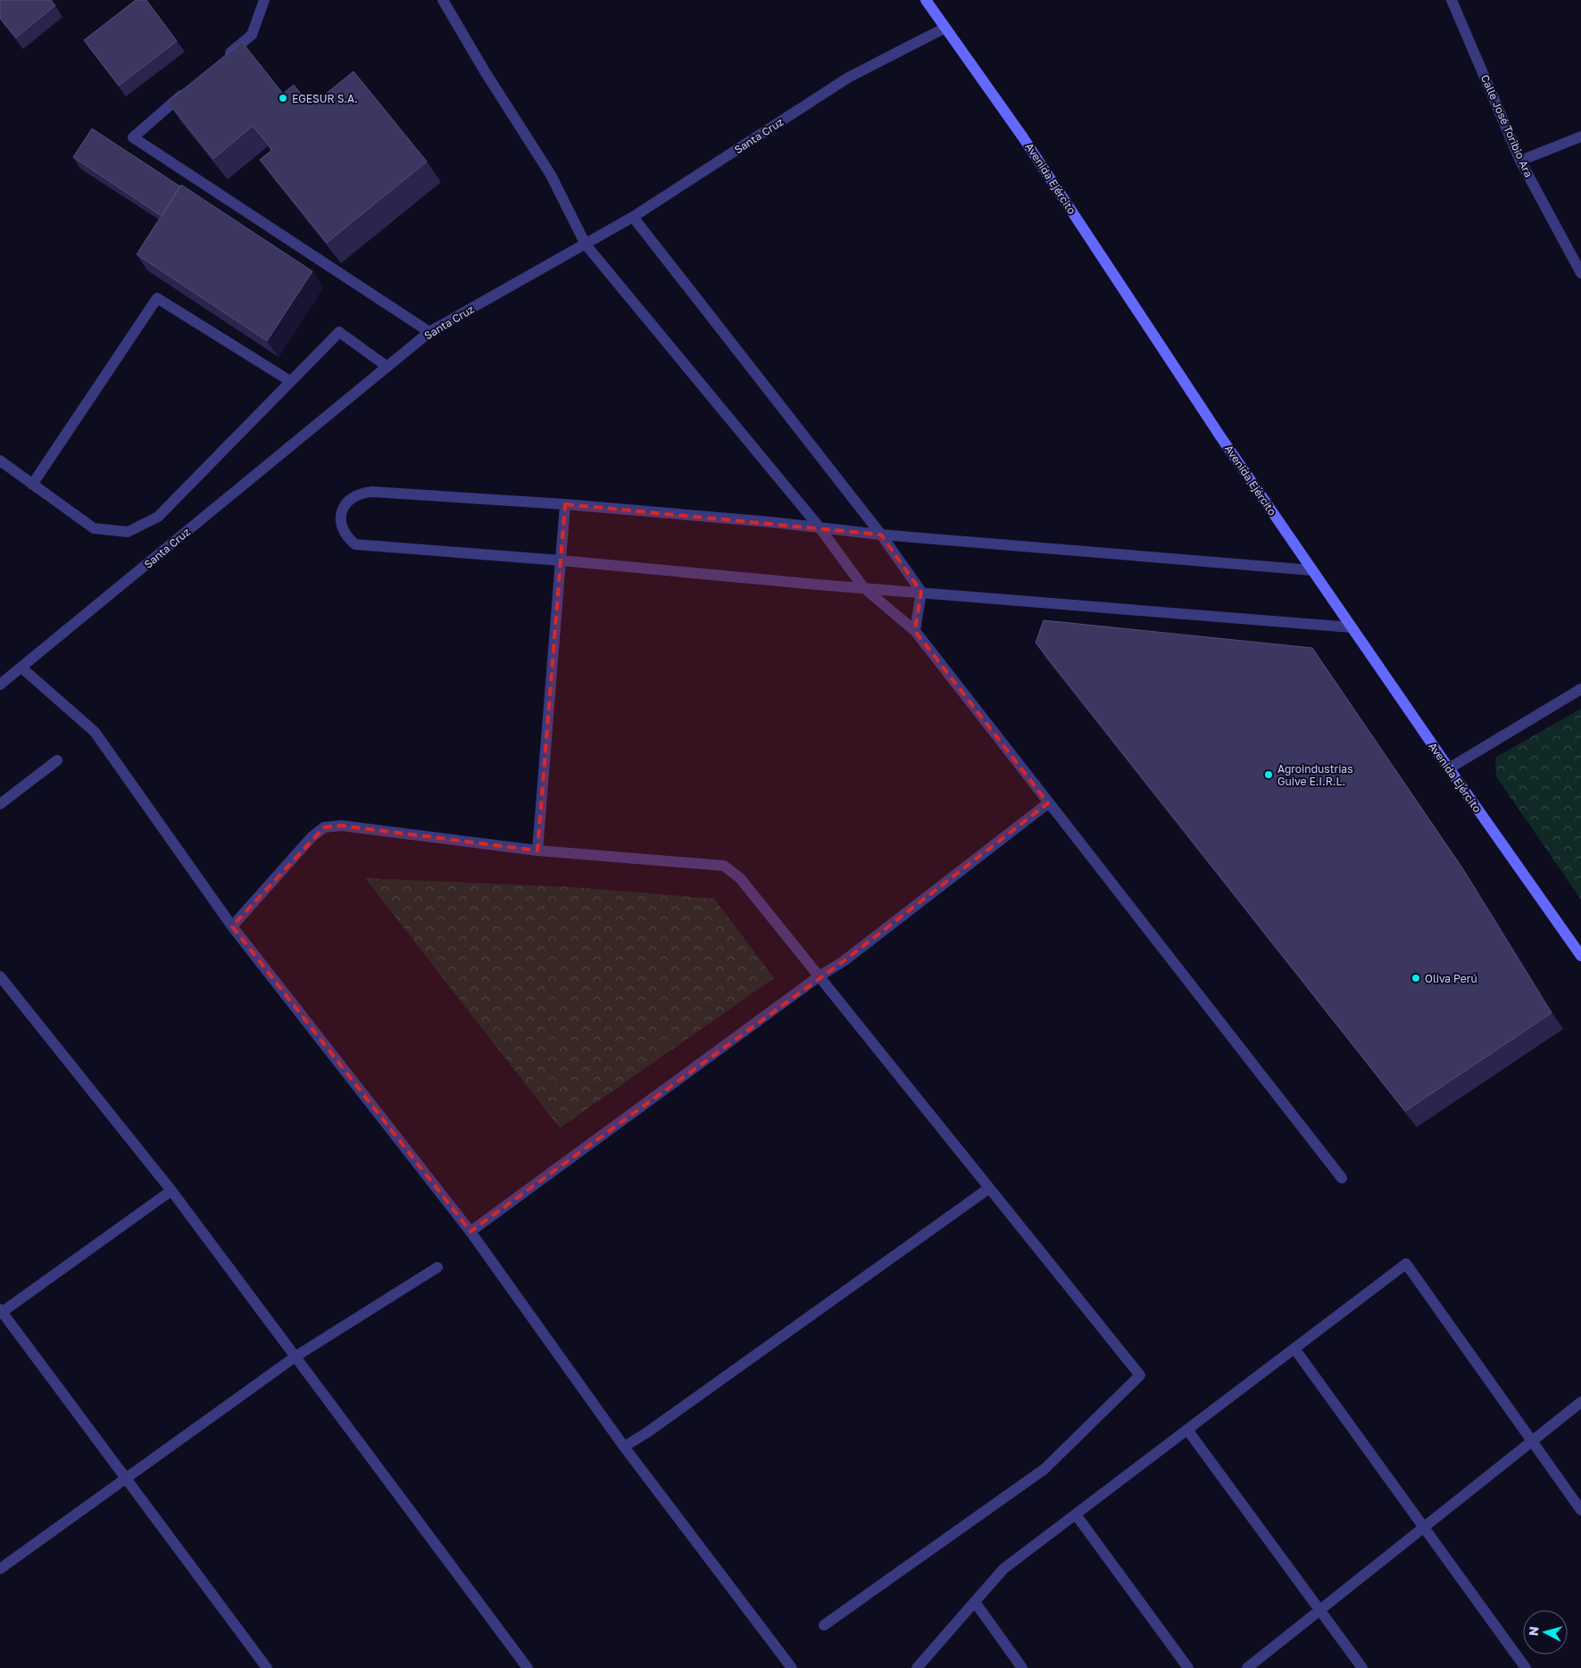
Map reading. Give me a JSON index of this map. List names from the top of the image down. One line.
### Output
{"streets":{"main road":["Avenida Ejército"],"street":["Calle José Toribio Ara","Santa Cruz"]},"crossings":[["Santa Cruz","Avenida Ejército"]],"places":["EGESUR S.A.","Agroindustrias Guive E.I.R.L.","Oliva Perú"],"north":"left"}
